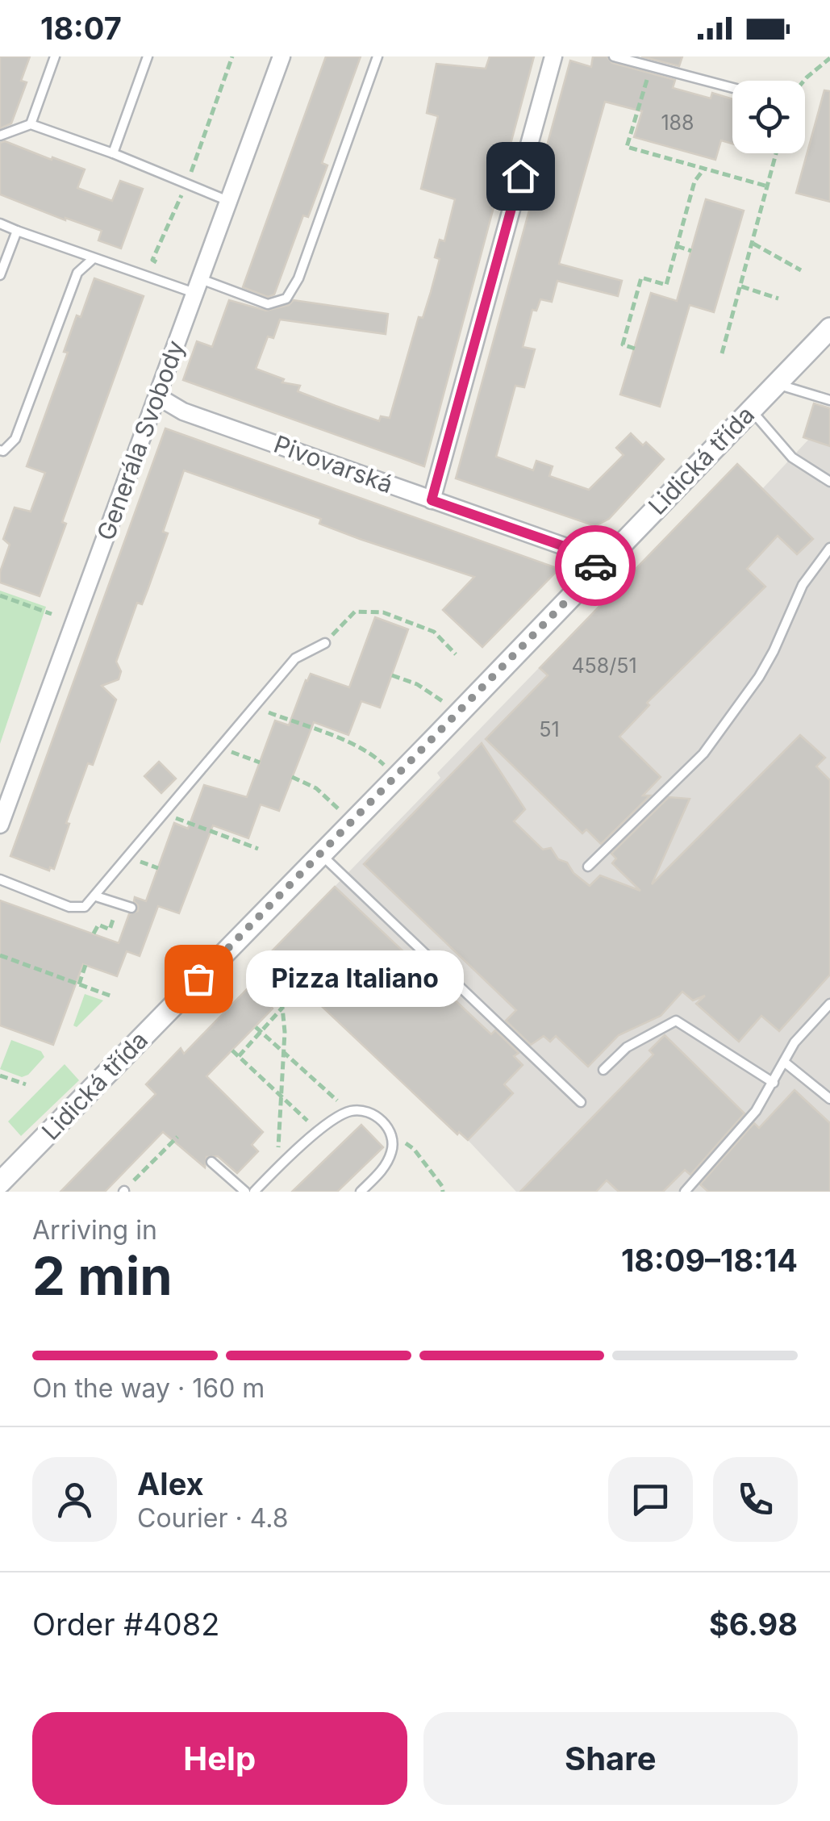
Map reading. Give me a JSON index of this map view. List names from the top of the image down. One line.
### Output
{"streets":{"street":["Generála Svobody","Lidická třída","Pivovarská"]},"crossings":[["Generála Svobody","Pivovarská"],["Lidická třída","Pivovarská"]],"places":["Pizza Italiano"],"house_numbers":["188","458/51","51"],"page":{"status":"18:07","bubble":"Pizza Italiano","heading":["2 min","Arriving in","18:09–18:14"],"panel":["Alex","Courier · 4.8","Order #4082","$6.98"],"bar":"On the way · 160 m","buttons":["Help","Share"]}}
